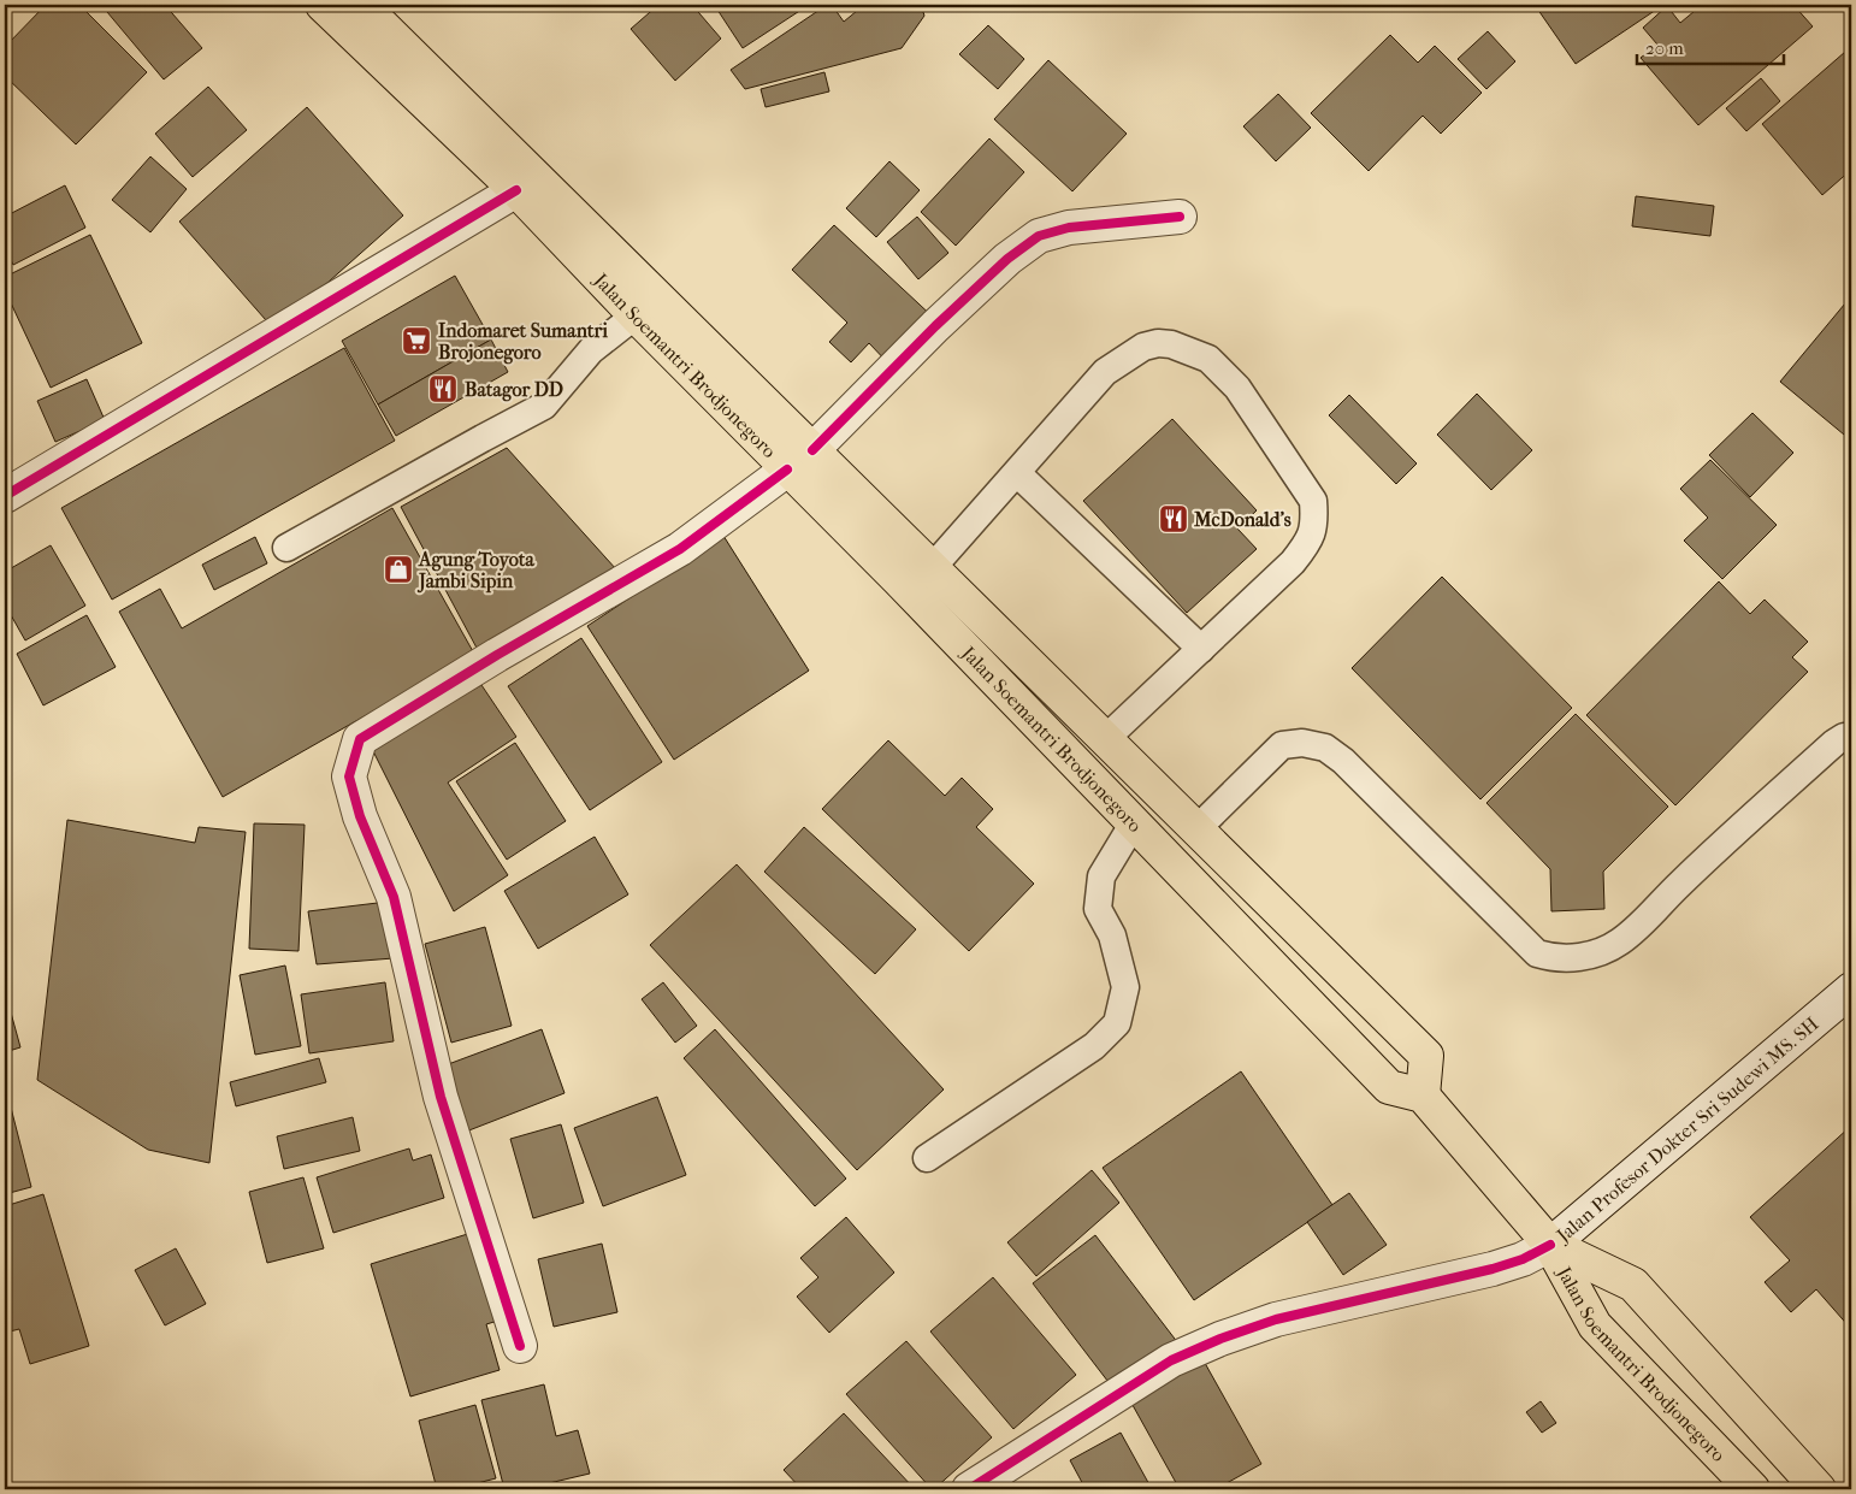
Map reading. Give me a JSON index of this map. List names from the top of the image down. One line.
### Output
{"streets":{"main road":["Jalan Soemantri Brodjonegoro"],"street":["Jalan Profesor Dokter Sri Sudewi MS. SH"]},"crossings":[["Jalan Soemantri Brodjonegoro","Jalan Profesor Dokter Sri Sudewi MS. SH"]],"places":{"supermarket":["Indomaret Sumantri Brojonegoro"],"restaurant":["Batagor DD","McDonald's"],"shop":["Agung Toyota Jambi Sipin"]},"scale_bar":"20 m"}
